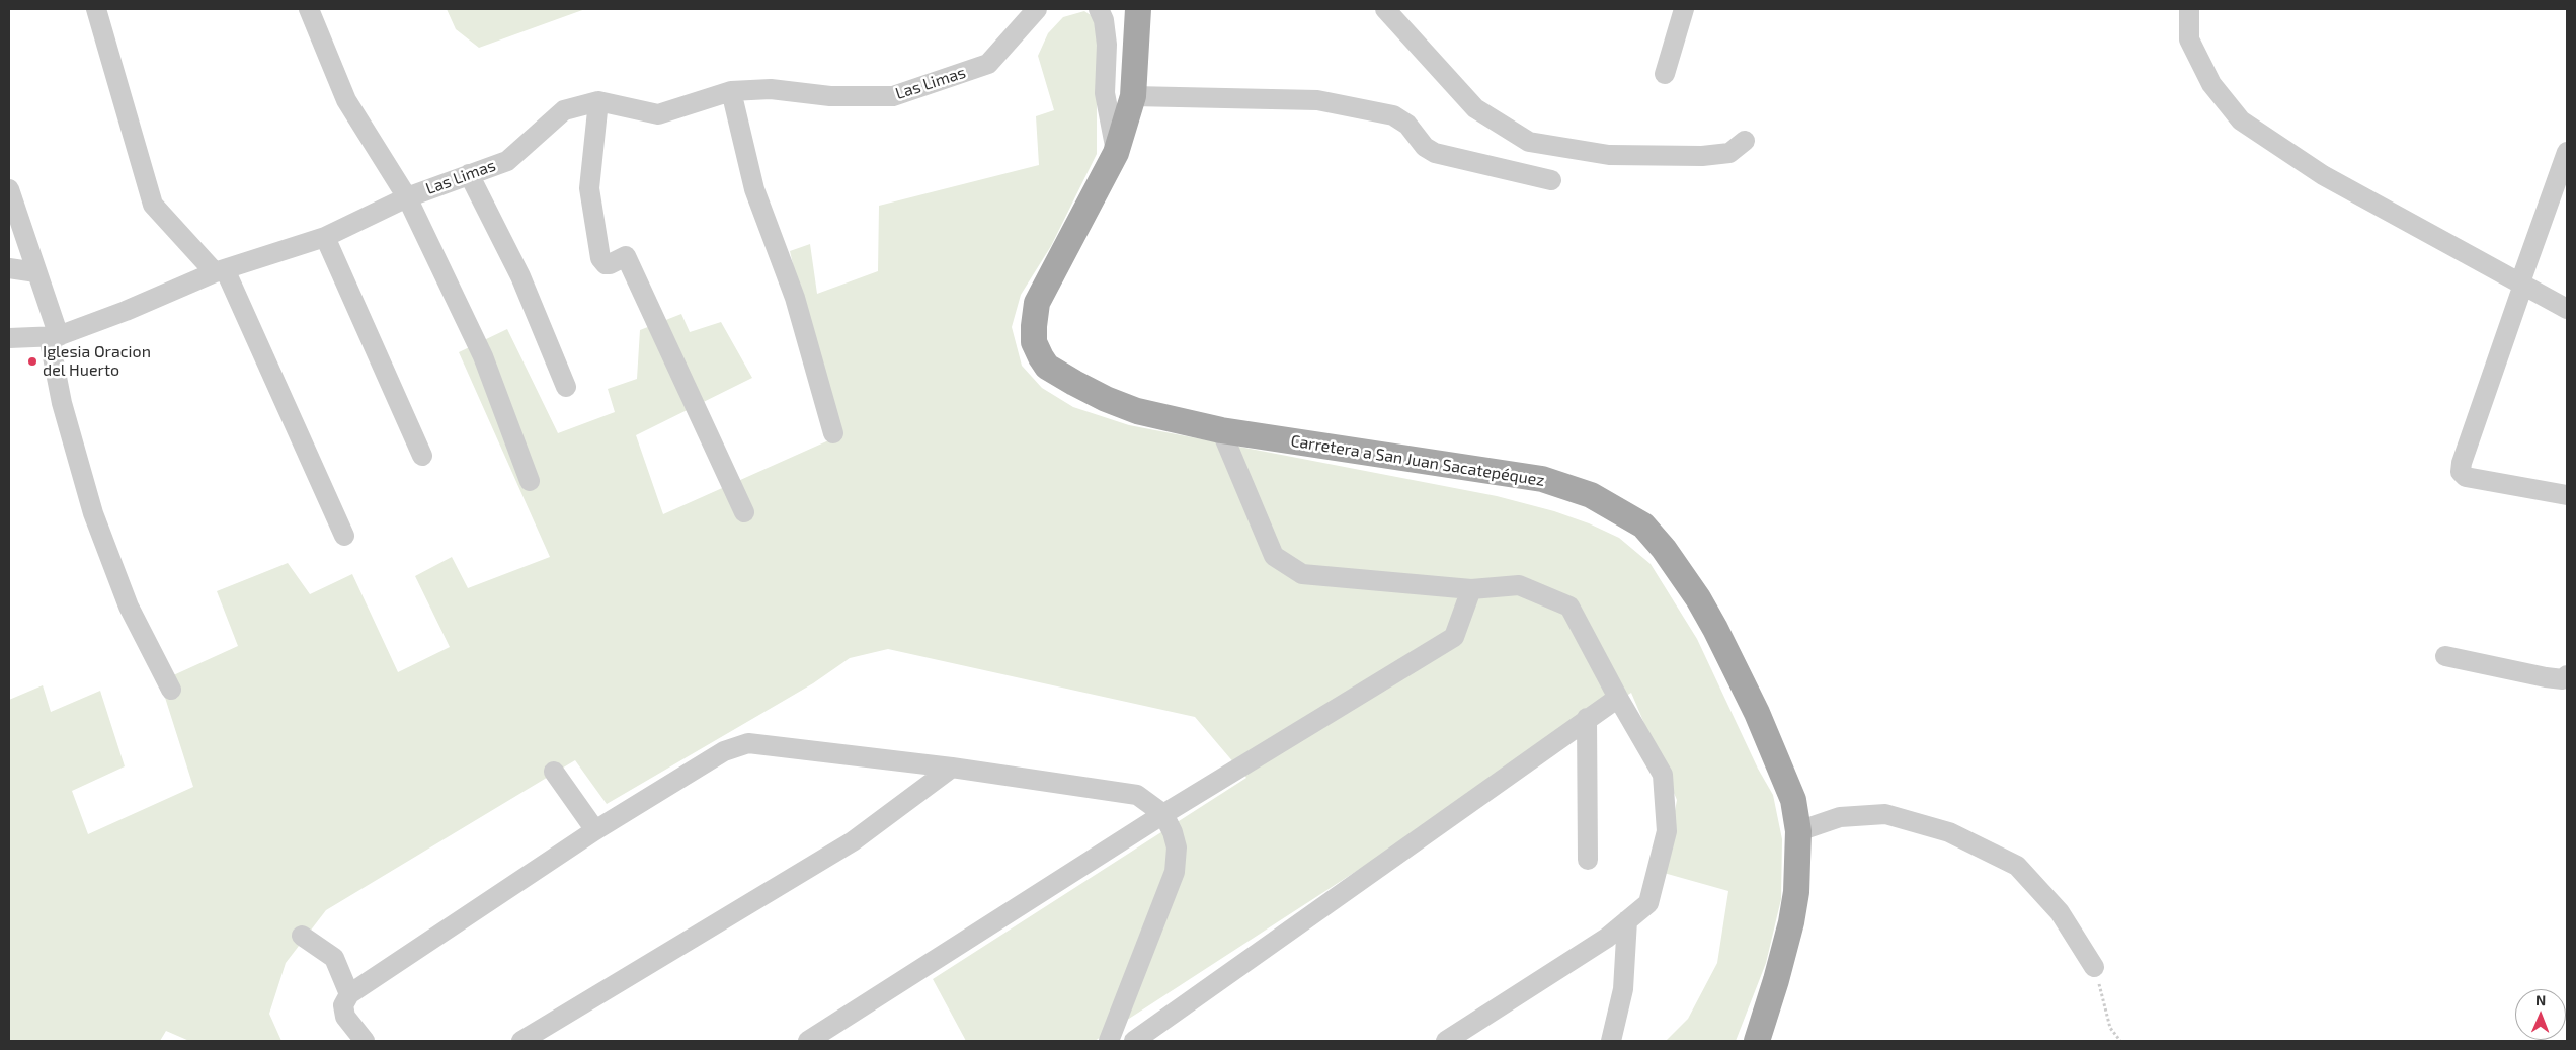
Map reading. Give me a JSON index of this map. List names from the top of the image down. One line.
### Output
{"streets":{"main road":["Carretera a San Juan Sacatepéquez"],"street":["Las Limas"]},"places":["Iglesia Oracion del Huerto"],"north":"top"}
